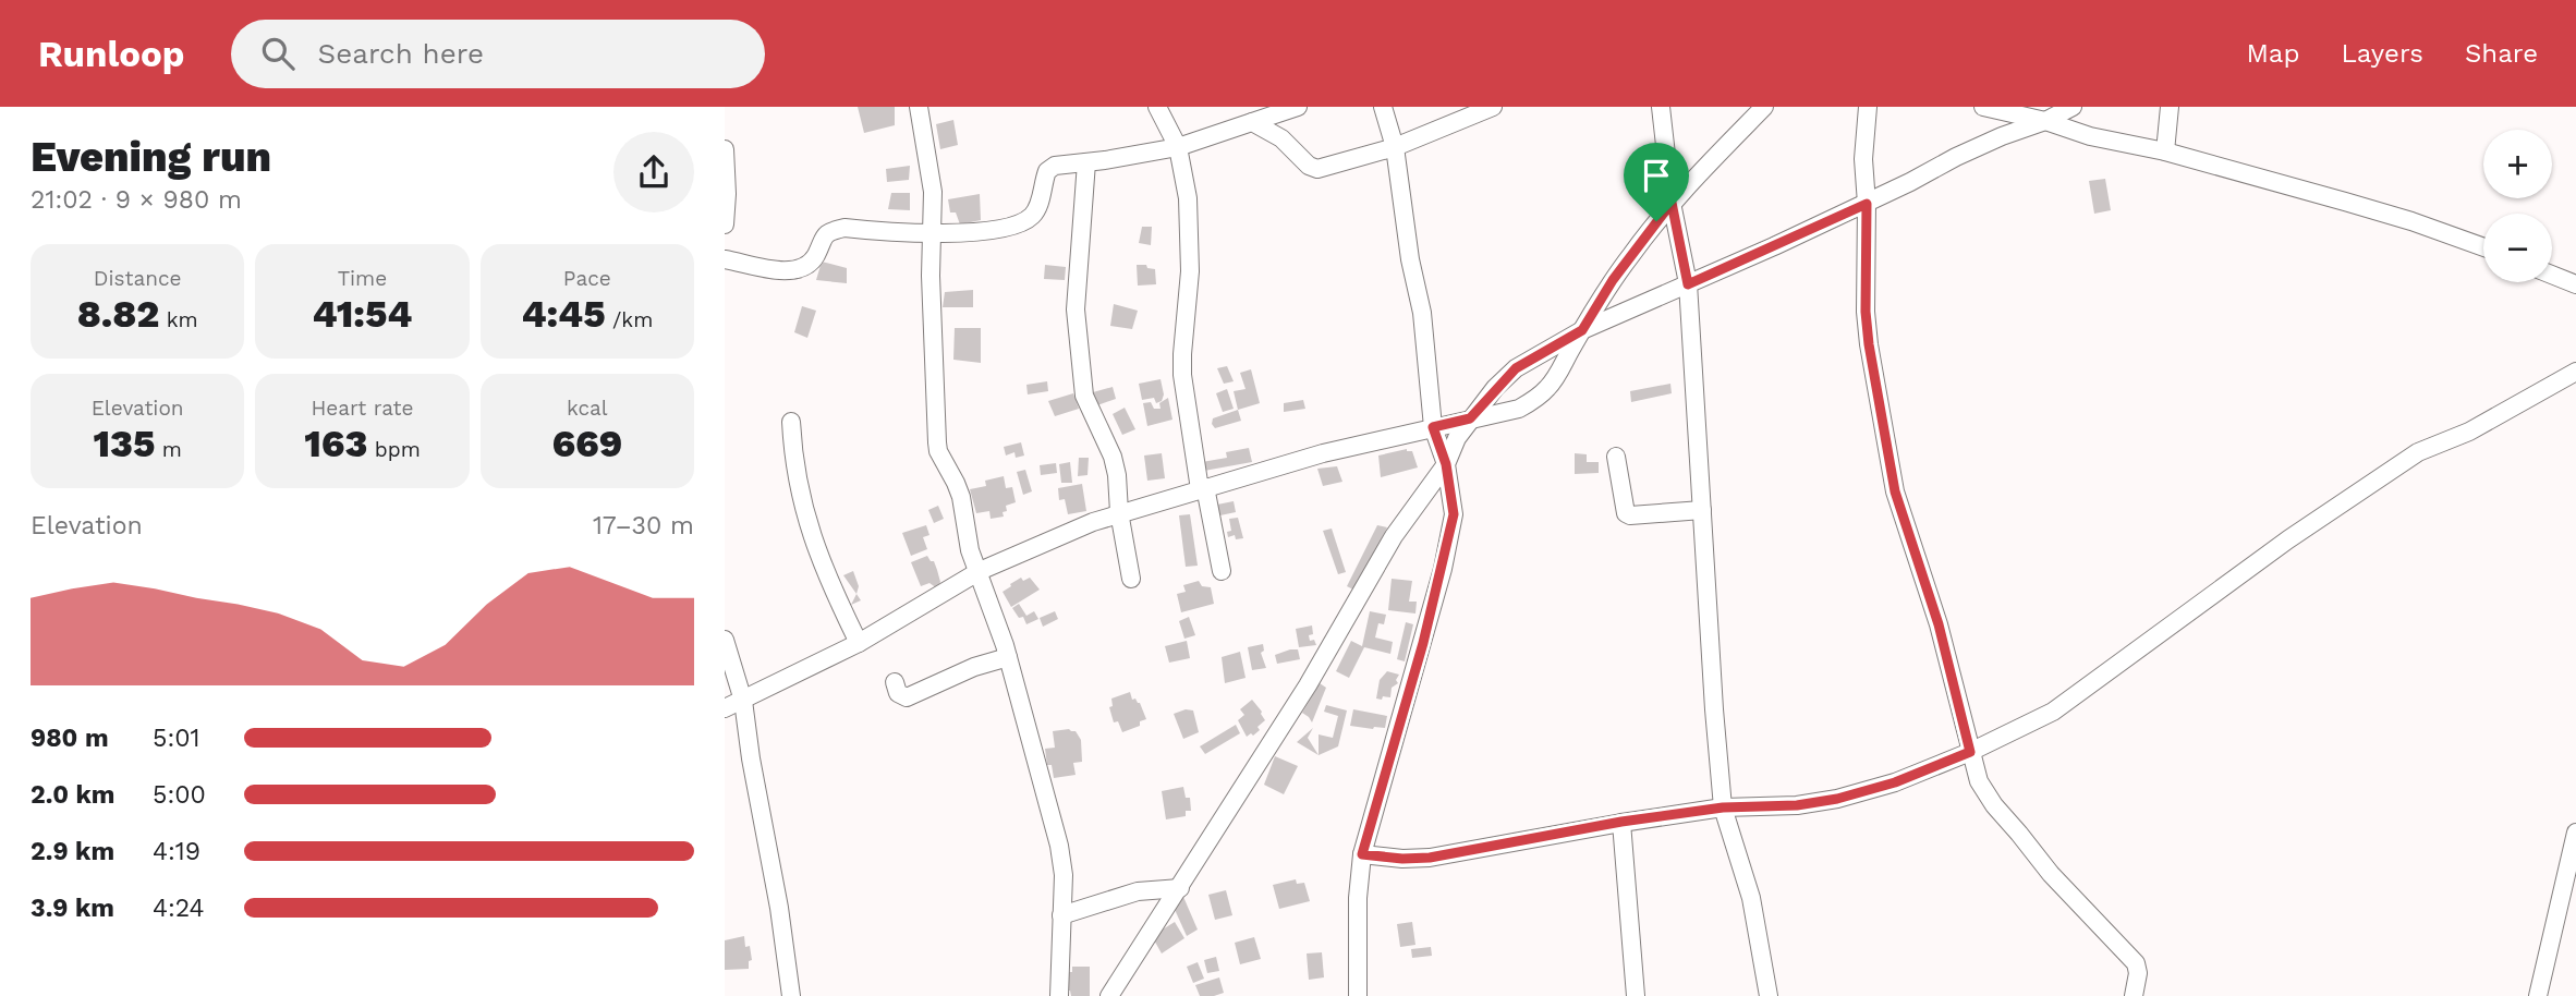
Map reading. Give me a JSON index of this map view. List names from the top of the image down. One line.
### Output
{"page":{"header":"Runloop","search":"Search here","nav":["Map","Layers","Share"],"heading":["Evening run","21:02 · 9 × 980 m"],"map_buttons":["+","−"],"stats":[["Distance","8.82 km"],["Time","41:54"],["Pace","4:45 /km"],["Elevation","135 m"],["Heart rate","163 bpm"],["kcal","669"]],"chart":["Elevation","17–30 m"],"list":[{"name":"980 m","note":"5:01"},{"name":"2.0 km","note":"5:00"},{"name":"2.9 km","note":"4:19"},{"name":"3.9 km","note":"4:24"}]}}
